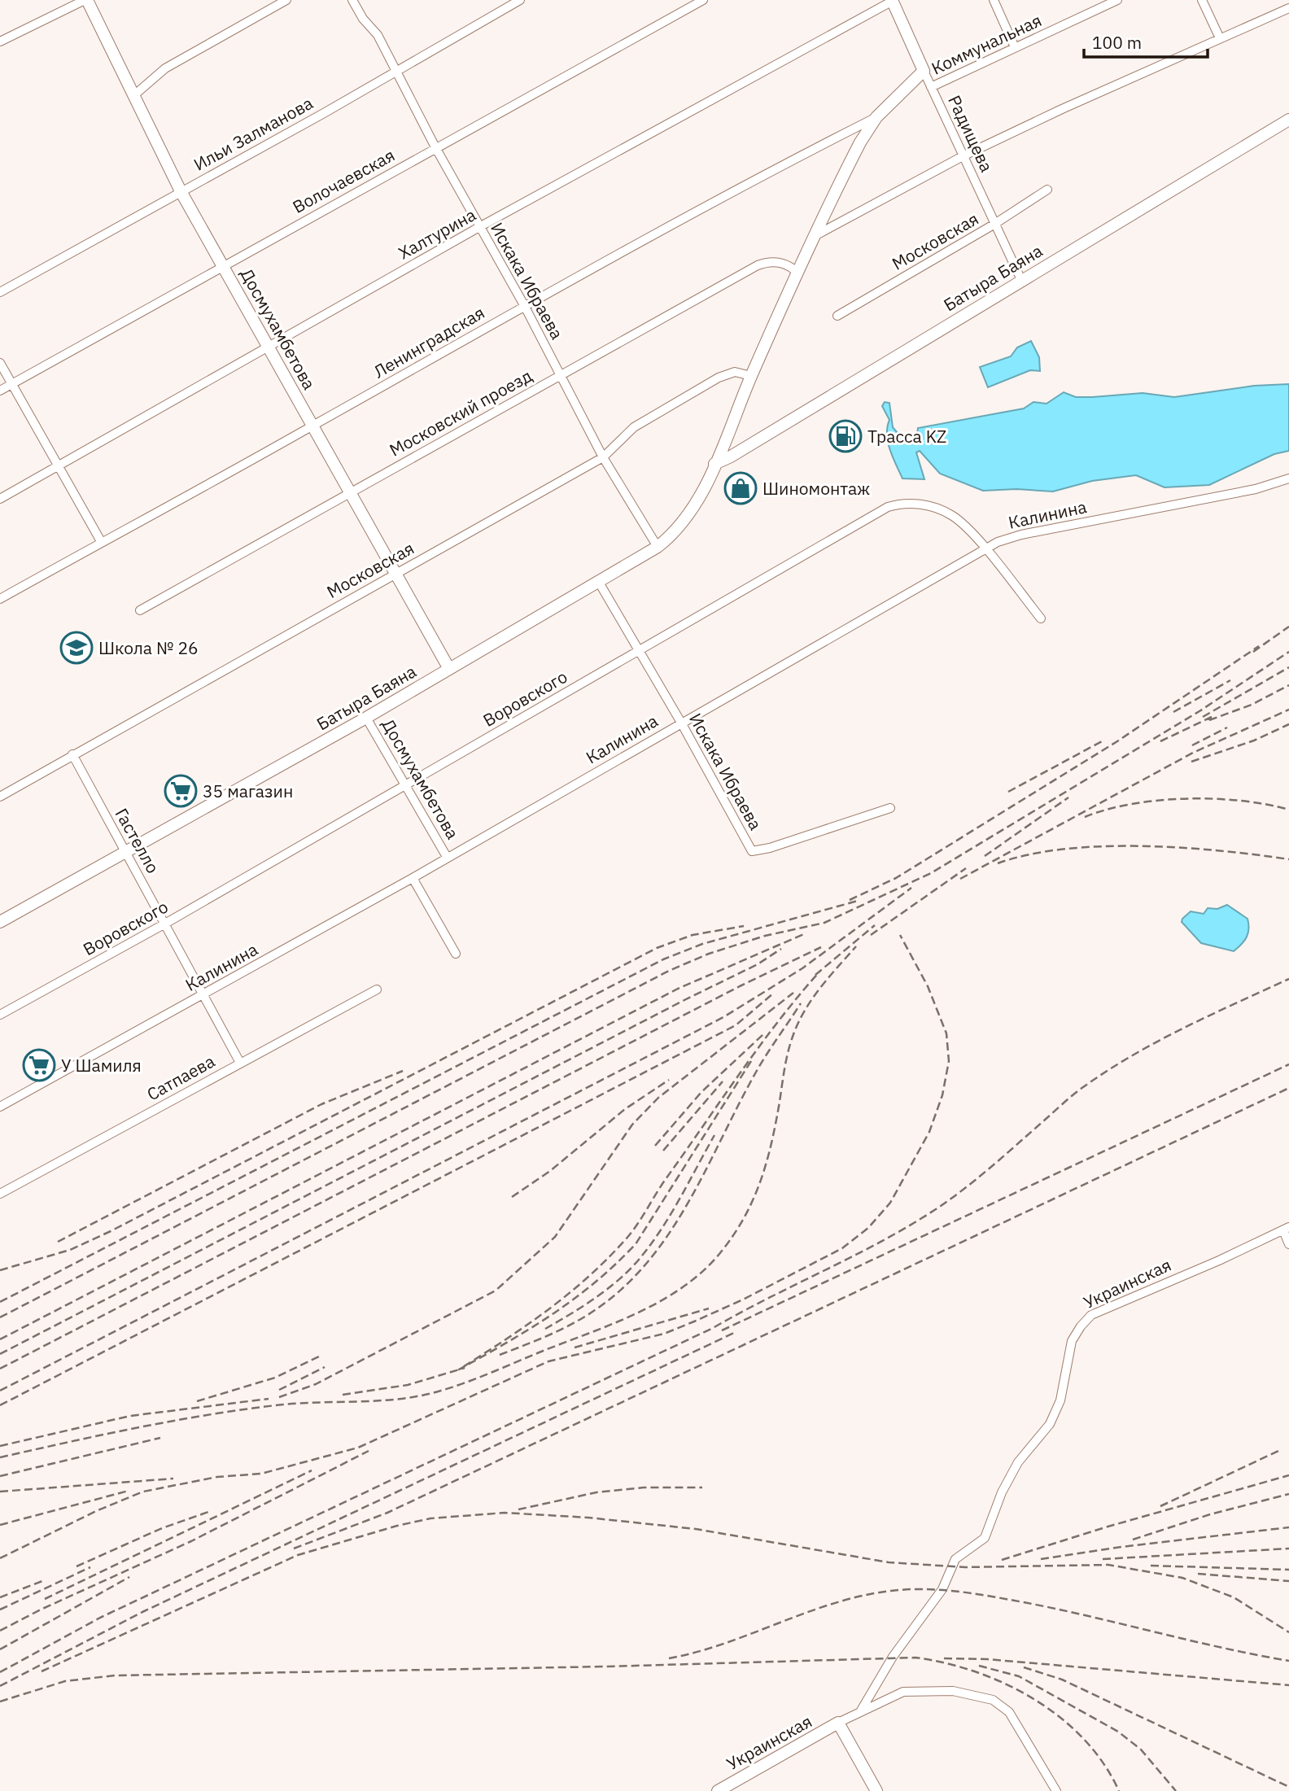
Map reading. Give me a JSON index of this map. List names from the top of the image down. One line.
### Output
{"streets":{"street":["Коммунальная","Ильи Залманова","Радищева","Волочаевская","Халтурина","Московская","Батыра Баяна","Искака Ибраева","Досмухамбетова","Ленинградская","Московский проезд","Калинина","Воровского","Гастелло","Сатпаева","Украинская"]},"crossings":[["Коммунальная","Радищева"],["Ильи Залманова","Искака Ибраева"],["Ильи Залманова","Досмухамбетова"],["Радищева","Халтурина"],["Радищева","Московская"],["Радищева","Батыра Баяна"],["Волочаевская","Искака Ибраева"],["Волочаевская","Досмухамбетова"],["Халтурина","Искака Ибраева"],["Халтурина","Досмухамбетова"],["Московская","Батыра Баяна"],["Московская","Искака Ибраева"],["Московская","Досмухамбетова"],["Московская","Гастелло"],["Батыра Баяна","Искака Ибраева"],["Батыра Баяна","Досмухамбетова"],["Батыра Баяна","Ленинградская"],["Батыра Баяна","Московский проезд"],["Батыра Баяна","Гастелло"],["Искака Ибраева","Ленинградская"],["Искака Ибраева","Московский проезд"],["Искака Ибраева","Калинина"],["Искака Ибраева","Воровского"],["Досмухамбетова","Ленинградская"],["Досмухамбетова","Московский проезд"],["Досмухамбетова","Калинина"],["Досмухамбетова","Воровского"],["Калинина","Воровского"],["Калинина","Гастелло"],["Воровского","Гастелло"],["Гастелло","Сатпаева"]],"places":{"fuel station":["Трасса KZ"],"shop":["Шиномонтаж"],"school or university":["Школа № 26"],"supermarket":["35 магазин","У Шамиля"]},"scale_bar":"100 m"}
